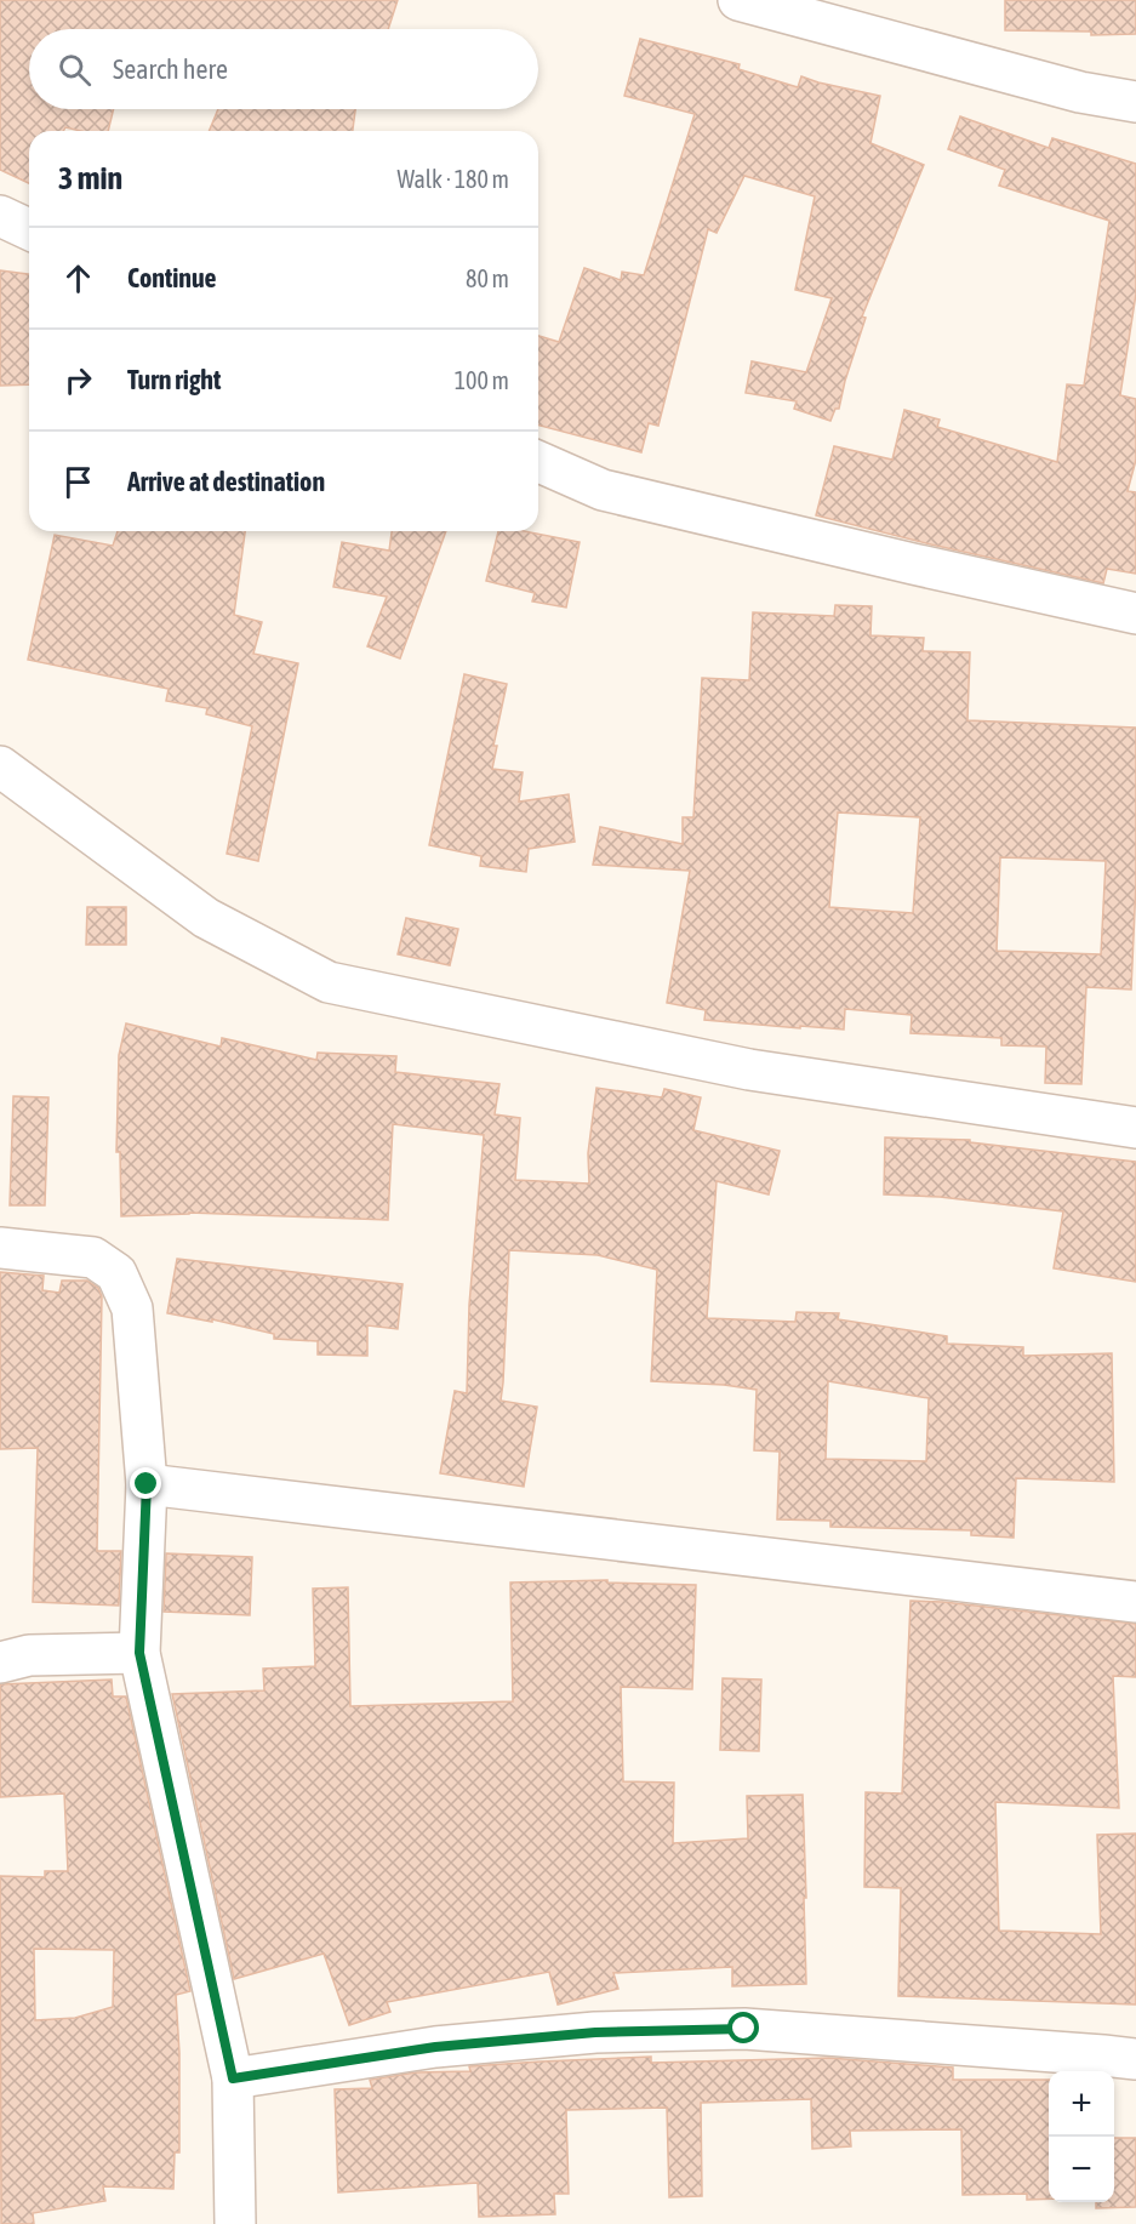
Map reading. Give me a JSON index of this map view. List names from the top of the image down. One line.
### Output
{"page":{"search":"Search here","heading":["3 min","Walk · 180 m"],"list":[["Continue","80 m"],["Turn right","100 m"],"Arrive at destination"],"map_buttons":["+","−"]}}
